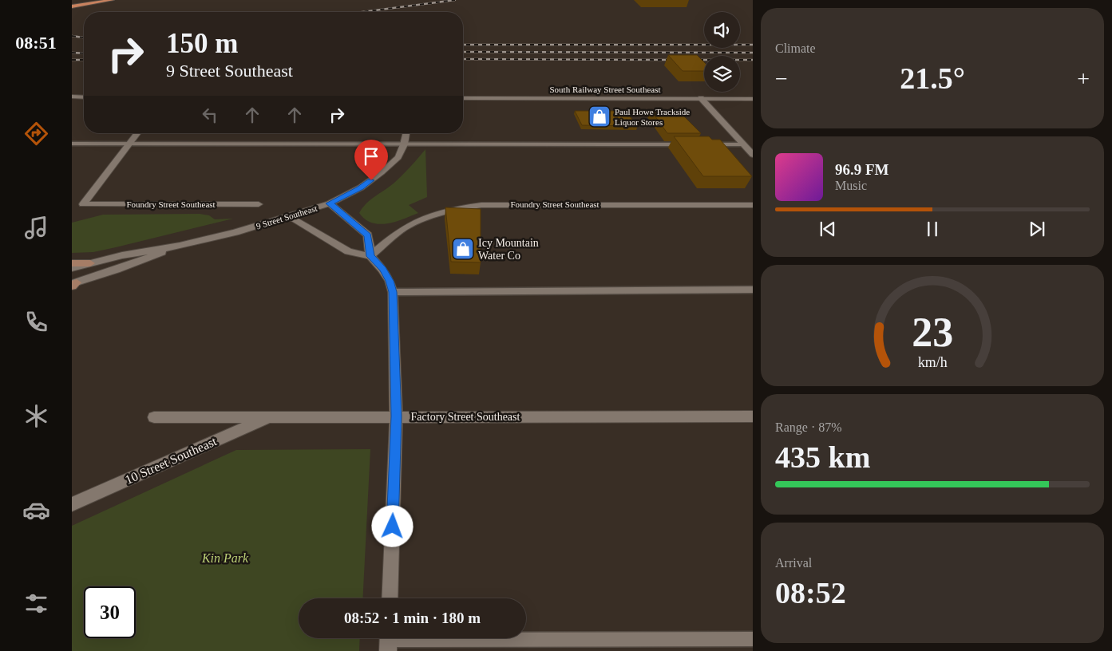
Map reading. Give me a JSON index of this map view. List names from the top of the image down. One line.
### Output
{"streets":{"street":["South Railway Street Southeast","Foundry Street Southeast","9 Street Southeast","Factory Street Southeast","10 Street Southeast"]},"crossings":[["Factory Street Southeast","10 Street Southeast"]],"parks":["Kin Park"],"places":{"shop":["Paul Howe Trackside Liquor Stores","Icy Mountain Water Co"]},"page":{"tabs":"08:51","tile":["Climate",["Range · 87%","435 km"],["Arrival","08:52"]],"turn":["150 m","9 Street Southeast"],"heat":["−","21.5°","+"],"song":["96.9 FM","Music"],"limit":"30","trip":"08:52 · 1 min · 180 m","gauge":["23","km/h"]}}
